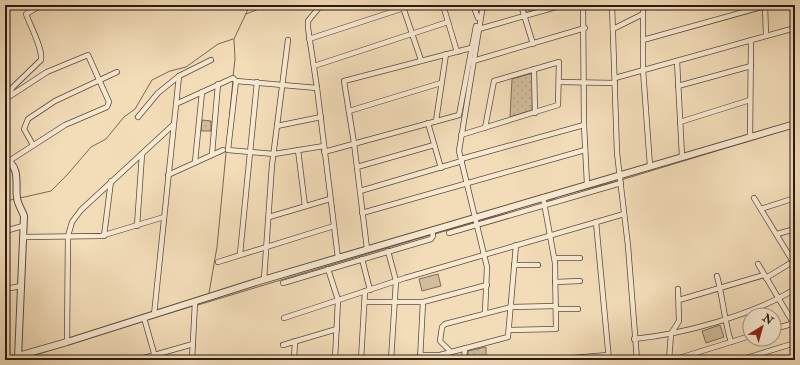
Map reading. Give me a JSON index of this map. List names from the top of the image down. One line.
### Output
{"north":"top right"}
